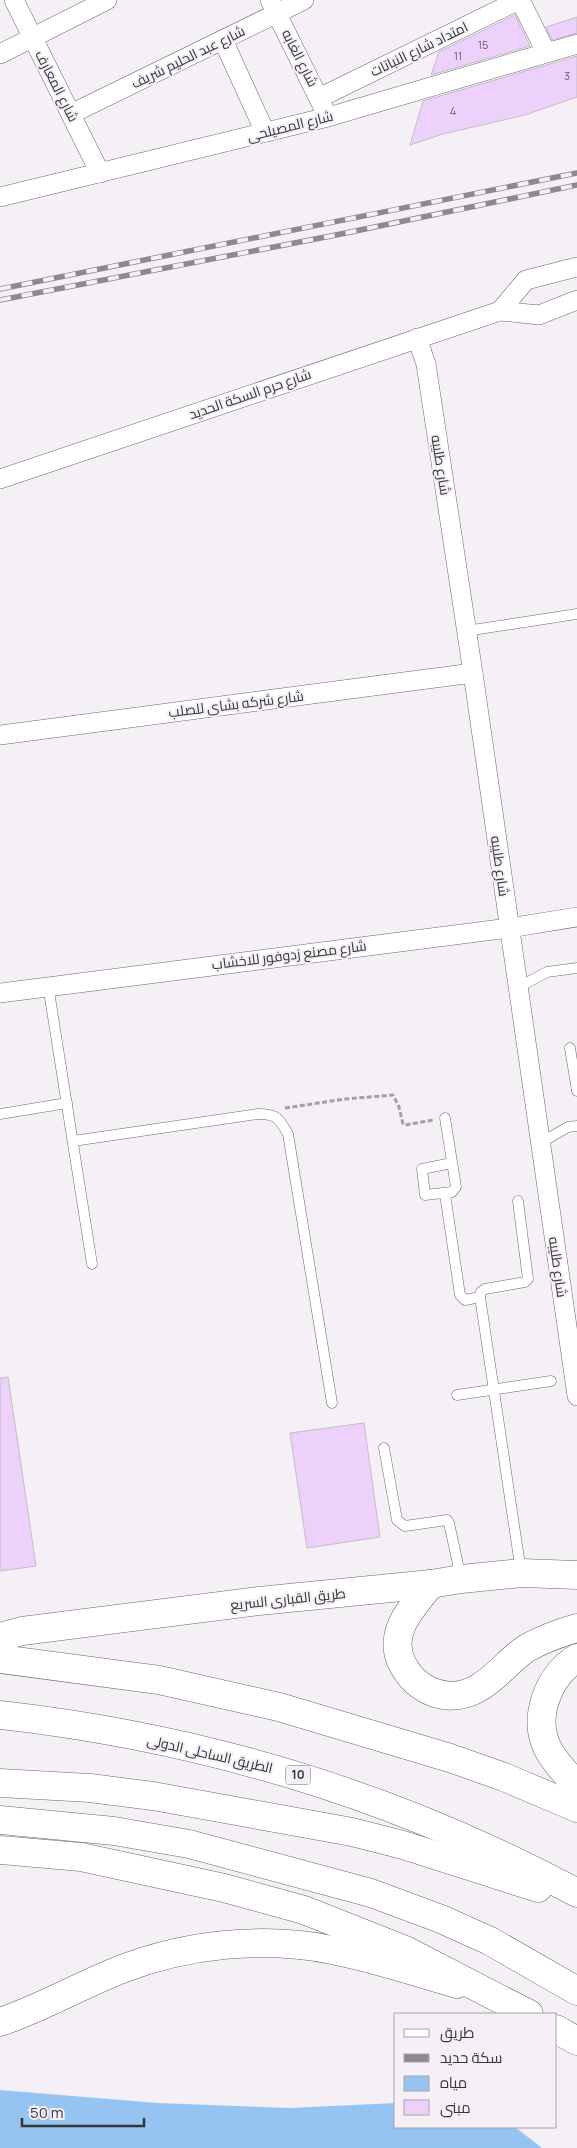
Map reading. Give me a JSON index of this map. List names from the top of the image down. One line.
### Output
{"streets":{"main road":["طريق القبارى السريع","الطريق الساحلى الدولى","10"],"street":["امتداد شارع النباتات","شارع عبد الحليم شريف","شارع الغابه","شارع المعارف","شارع المصيلحى","شارع حرم السكة الحديد","شارع طليبه","شارع شركه بشاى للصلب","شارع مصنع زدوفور للاخشاب"]},"crossings":[["امتداد شارع النباتات","شارع الغابه"],["شارع عبد الحليم شريف","شارع الغابه"],["شارع عبد الحليم شريف","شارع المعارف"],["شارع الغابه","شارع المصيلحى"],["شارع المعارف","شارع المصيلحى"],["شارع حرم السكة الحديد","شارع طليبه"],["شارع طليبه","شارع شركه بشاى للصلب"],["شارع طليبه","شارع مصنع زدوفور للاخشاب"]],"house_numbers":["15","11","3","4"],"legend":["طريق","سكة حديد","مياه","مبنى"],"scale_bar":"50 m"}
